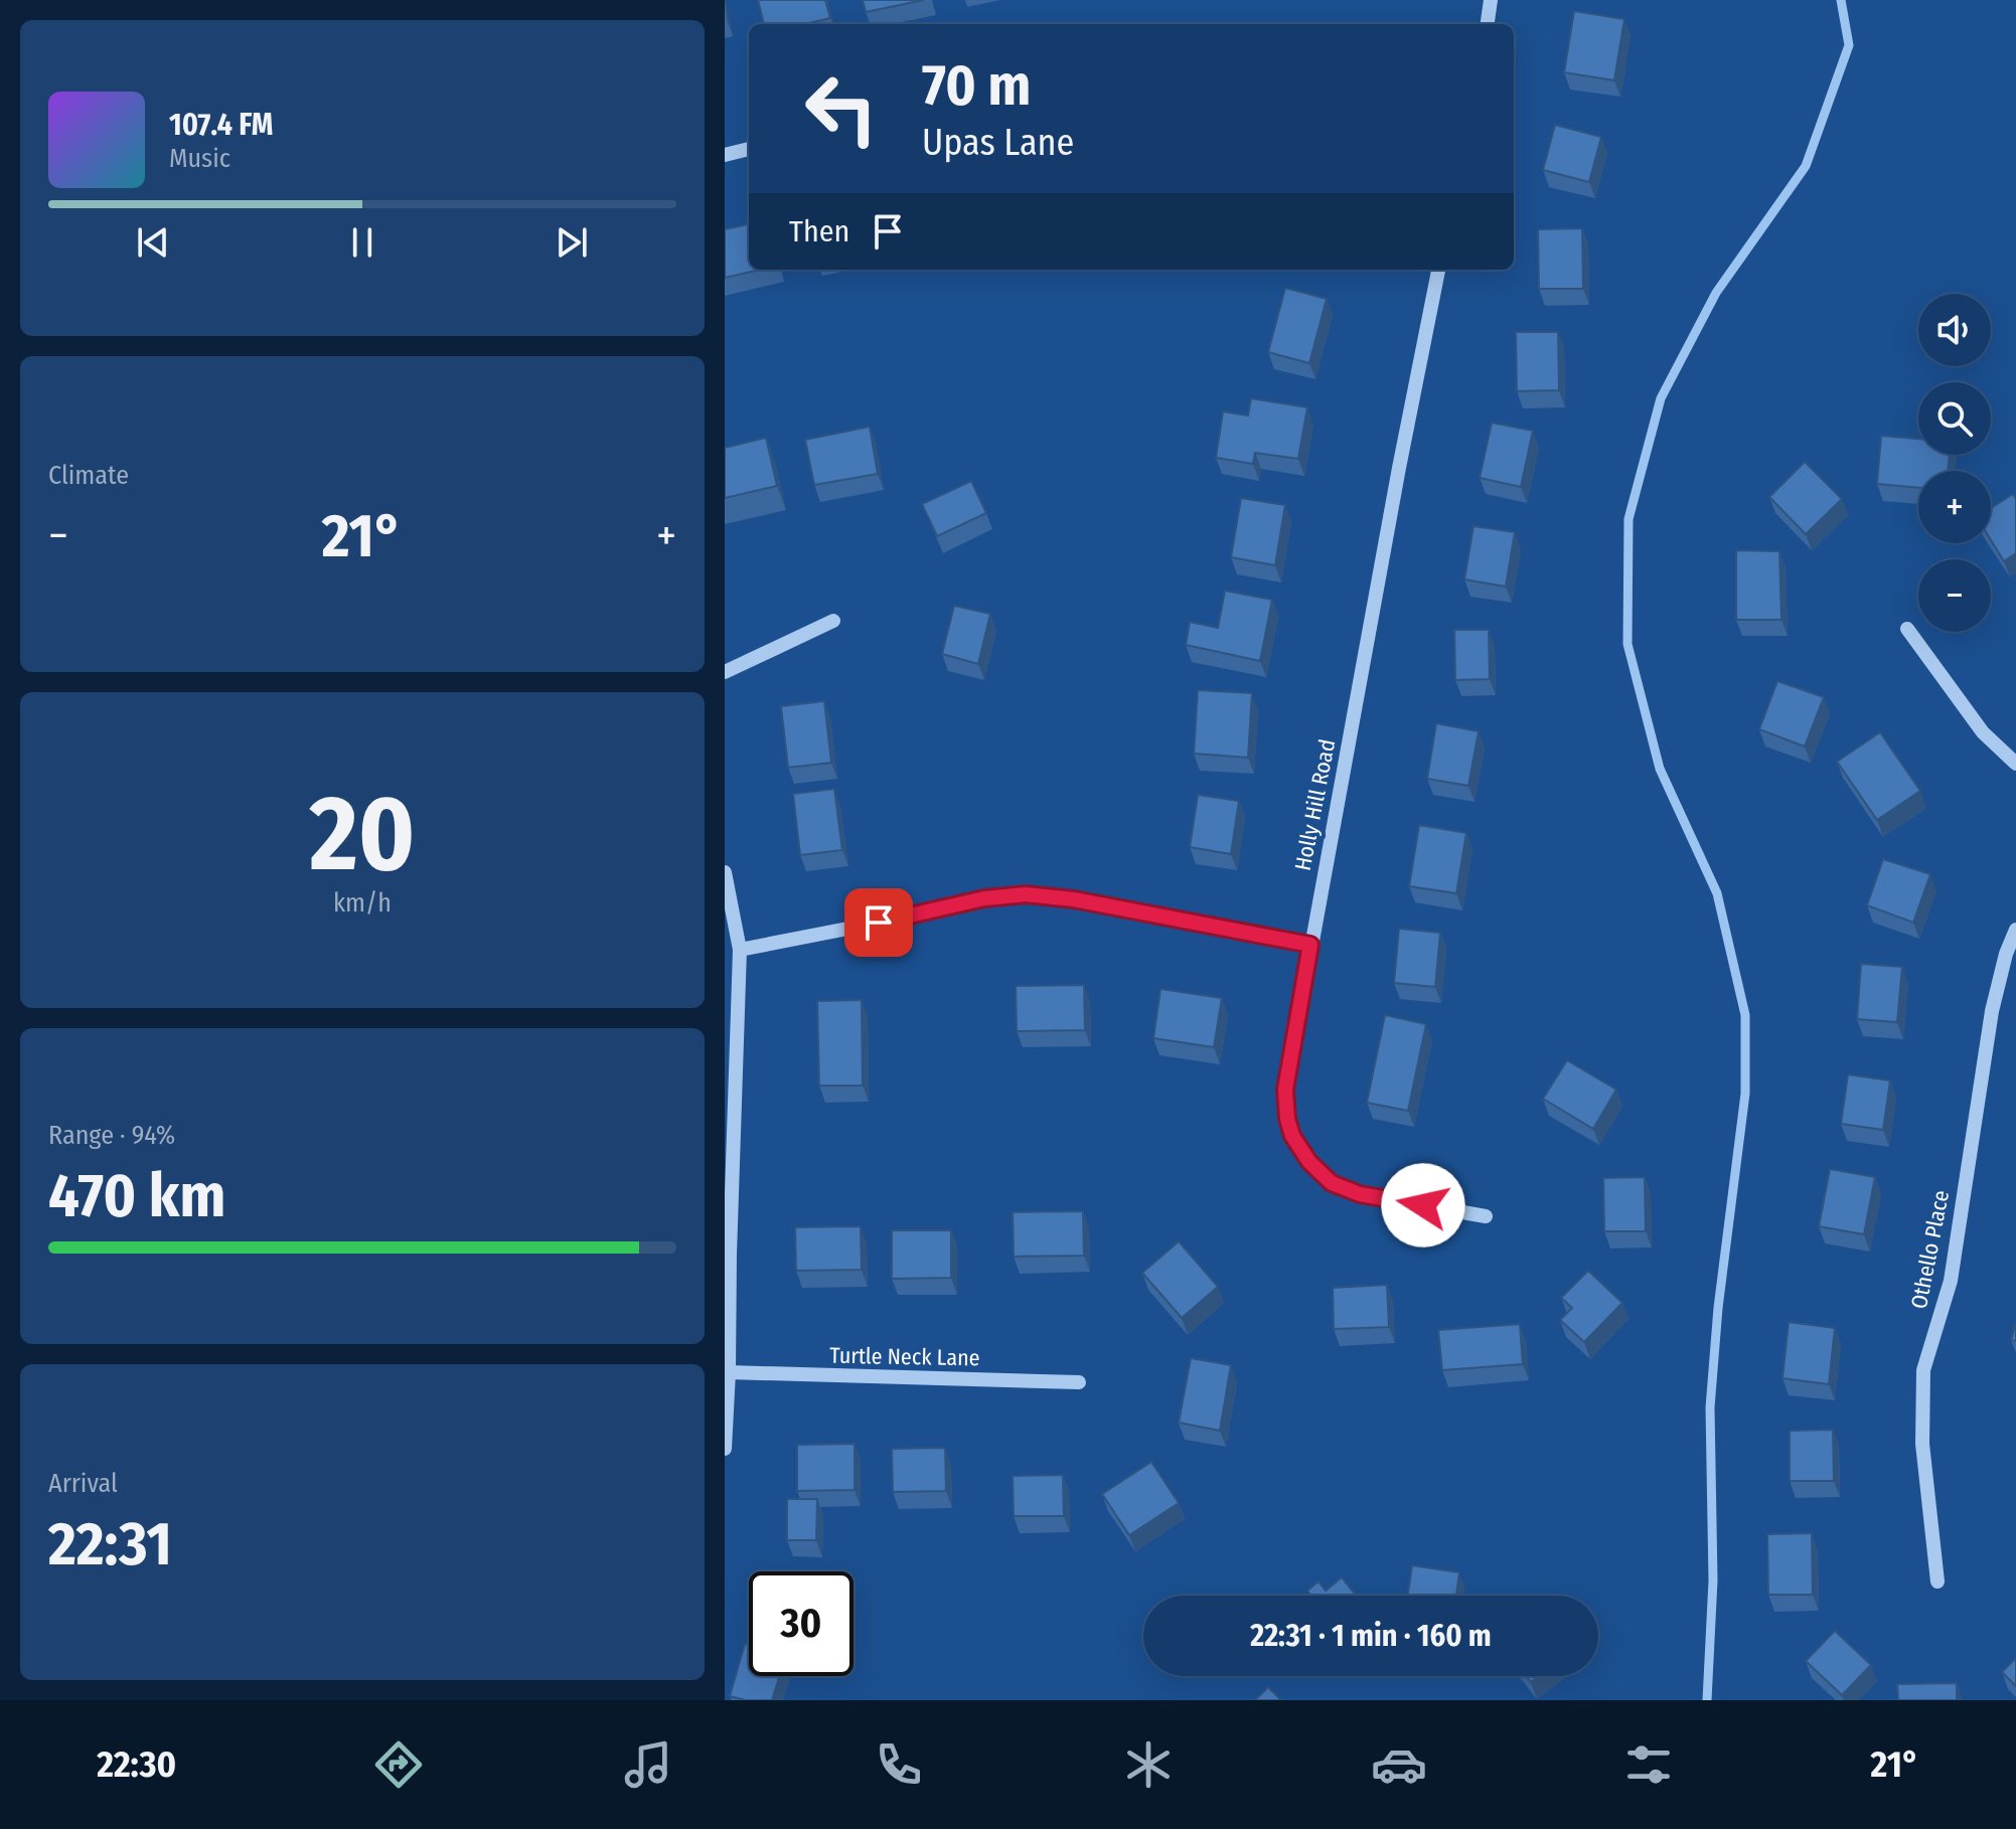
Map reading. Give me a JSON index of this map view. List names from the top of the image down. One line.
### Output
{"streets":{"street":["Holly Hill Road","Othello Place","Turtle Neck Lane"]},"page":{"turn":["70 m","Upas Lane"],"song":["107.4 FM","Music"],"then":"Then","map_buttons":["+","−"],"tile":["Climate",["20","km/h"],["Range · 94%","470 km"],["Arrival","22:31"]],"heat":["−","21°","+"],"limit":"30","trip":"22:31 · 1 min · 160 m","tabs":["22:30","21°"]}}
